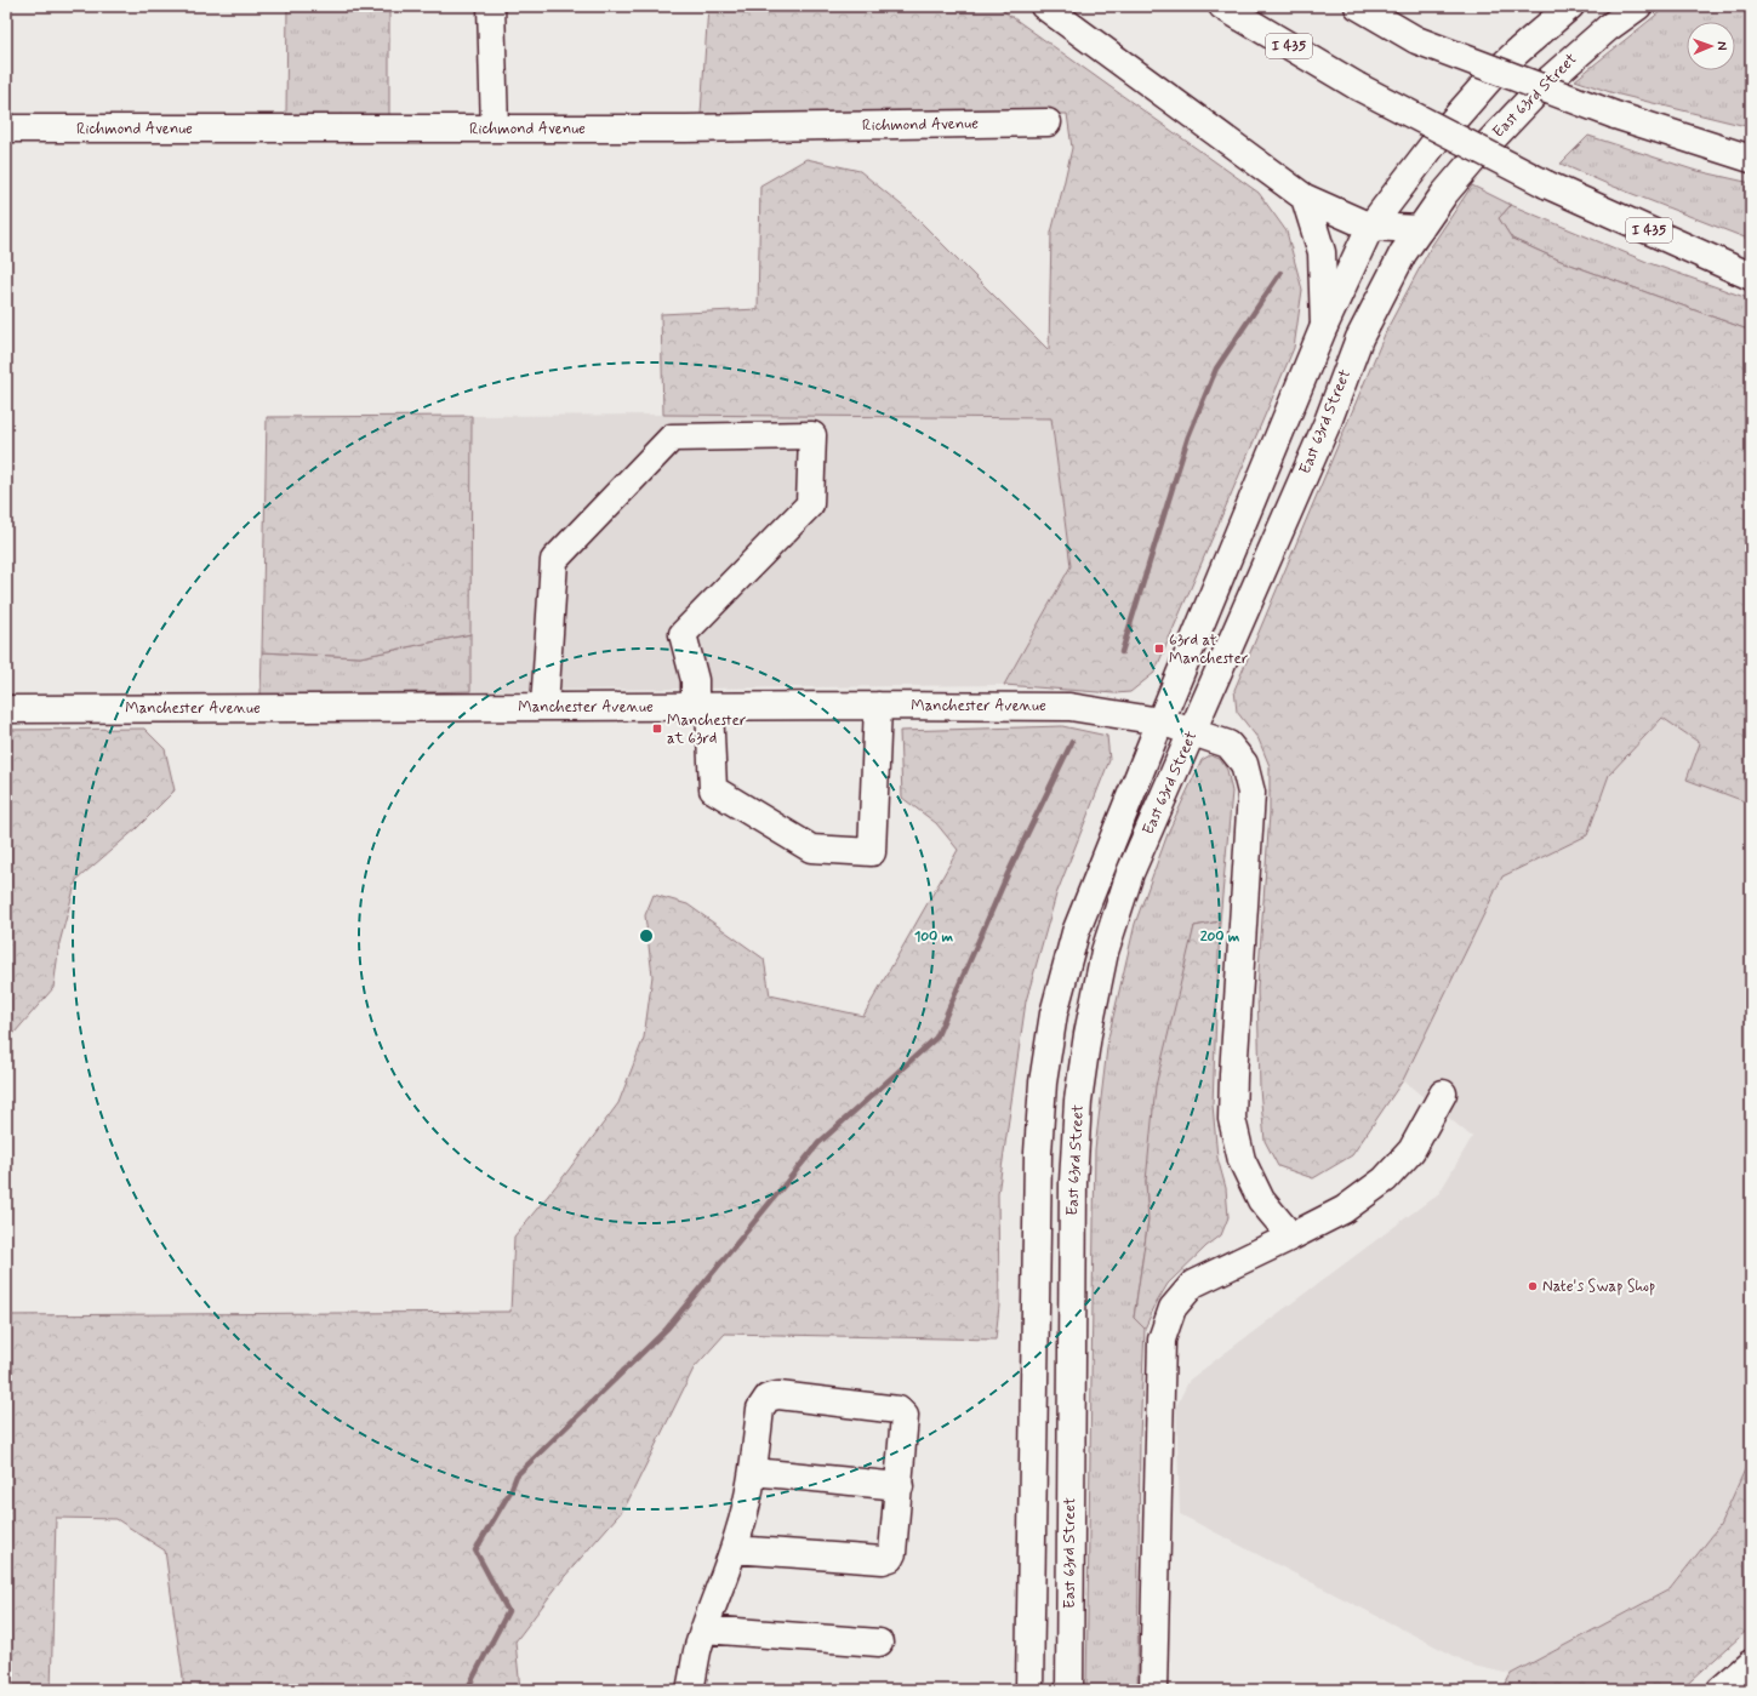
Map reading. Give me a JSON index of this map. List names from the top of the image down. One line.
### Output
{"streets":{"main road":["I 435","East 63rd Street","Richmond Avenue","Manchester Avenue"]},"crossings":[["East 63rd Street","Manchester Avenue"]],"places":{"transit":["63rd at Manchester","Manchester at 63rd"],"other":["Nate's Swap Shop"]},"north":"right","rings":["100 m","200 m"]}
